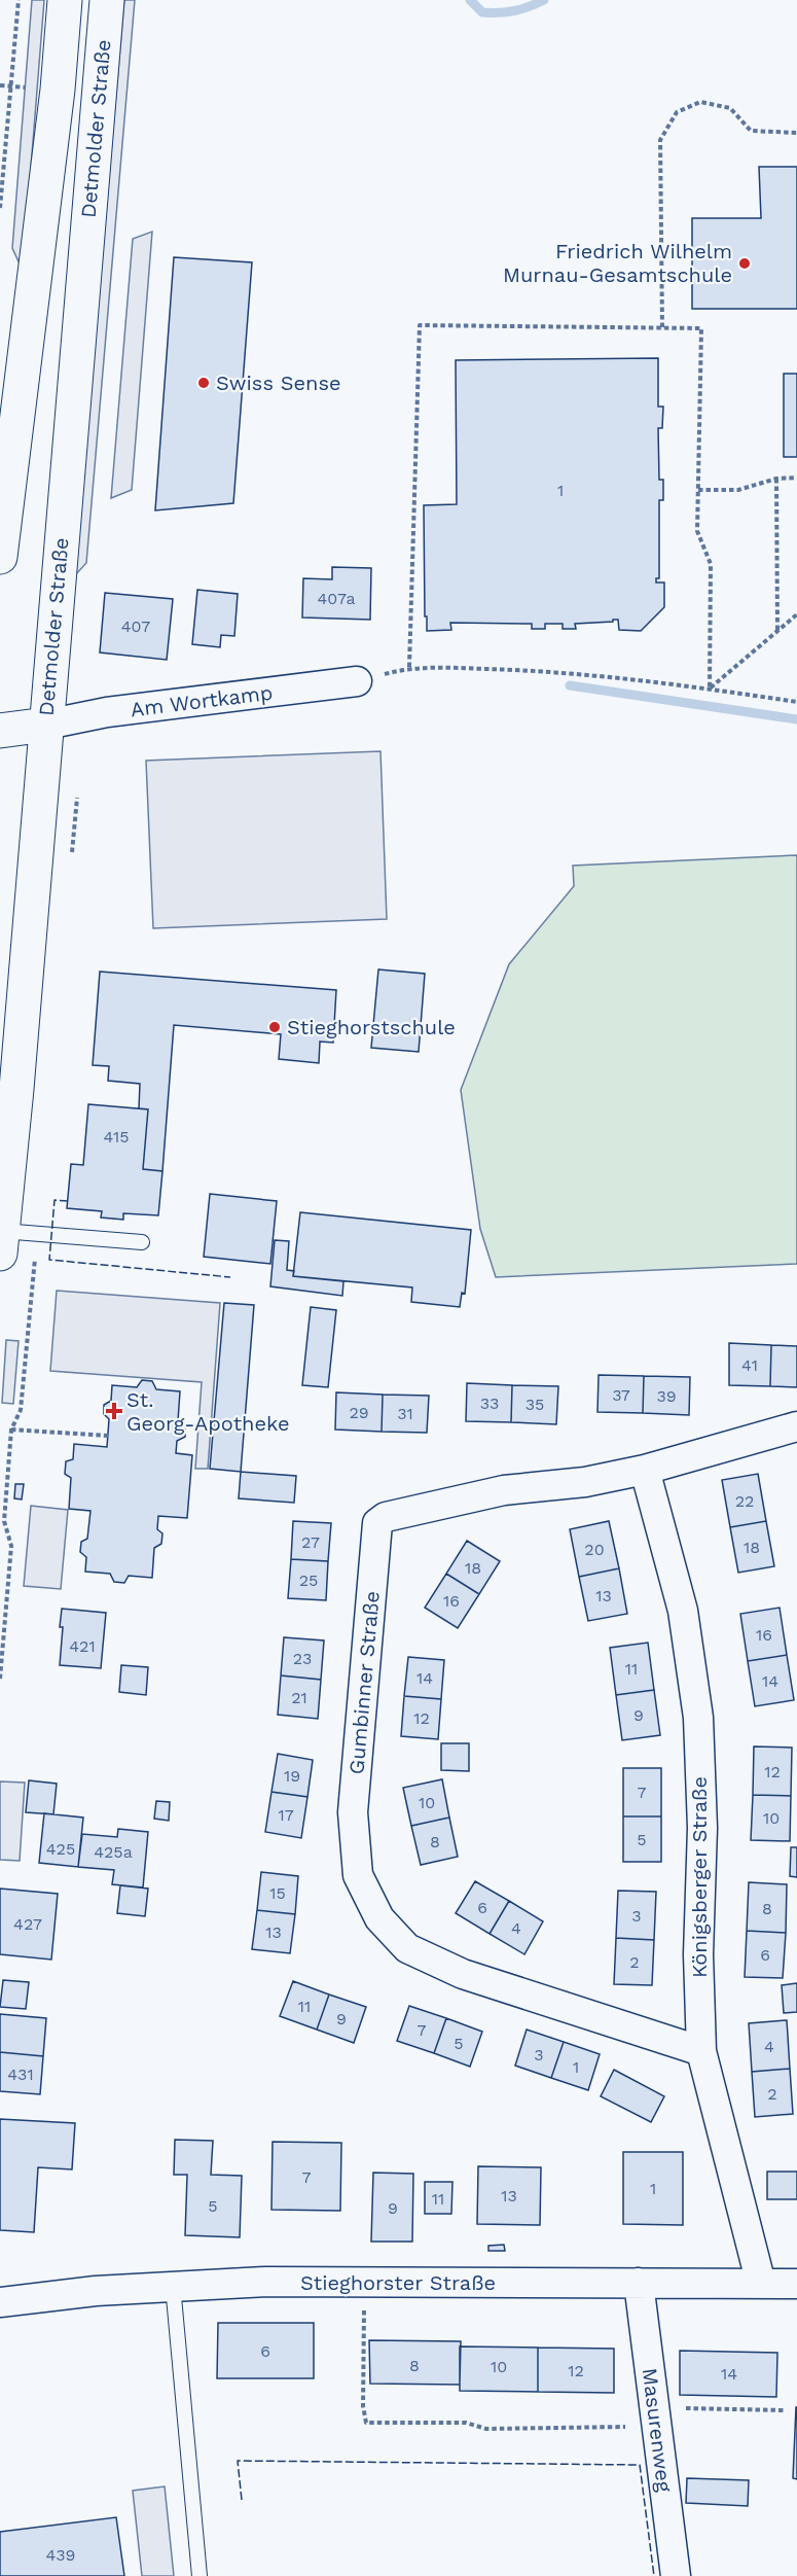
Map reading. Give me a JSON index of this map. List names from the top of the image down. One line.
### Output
{"streets":{"main road":["Detmolder Straße"],"street":["Am Wortkamp","Gumbinner Straße","Königsberger Straße","Stieghorster Straße","Masurenweg"]},"crossings":[["Detmolder Straße","Am Wortkamp"],["Gumbinner Straße","Königsberger Straße"],["Königsberger Straße","Stieghorster Straße"],["Stieghorster Straße","Masurenweg"]],"places":{"other":["Friedrich Wilhelm Murnau-Gesamtschule","Swiss Sense","Stieghorstschule"],"health":["St. Georg-Apotheke"]},"house_numbers":["1","407a","407","415","41","37","39","33","35","29","31","22","27","18","20","18","25","13","16","16","421","23","11","14","14","21","9","12","12","19","7","10","17","10","5","8","425","425a","15","6","8","3","427","4","13","6","2","11","9","7","5","4","3","1","431","2","7","1","13","11","5","9","6","8","10","12","14","439"]}
